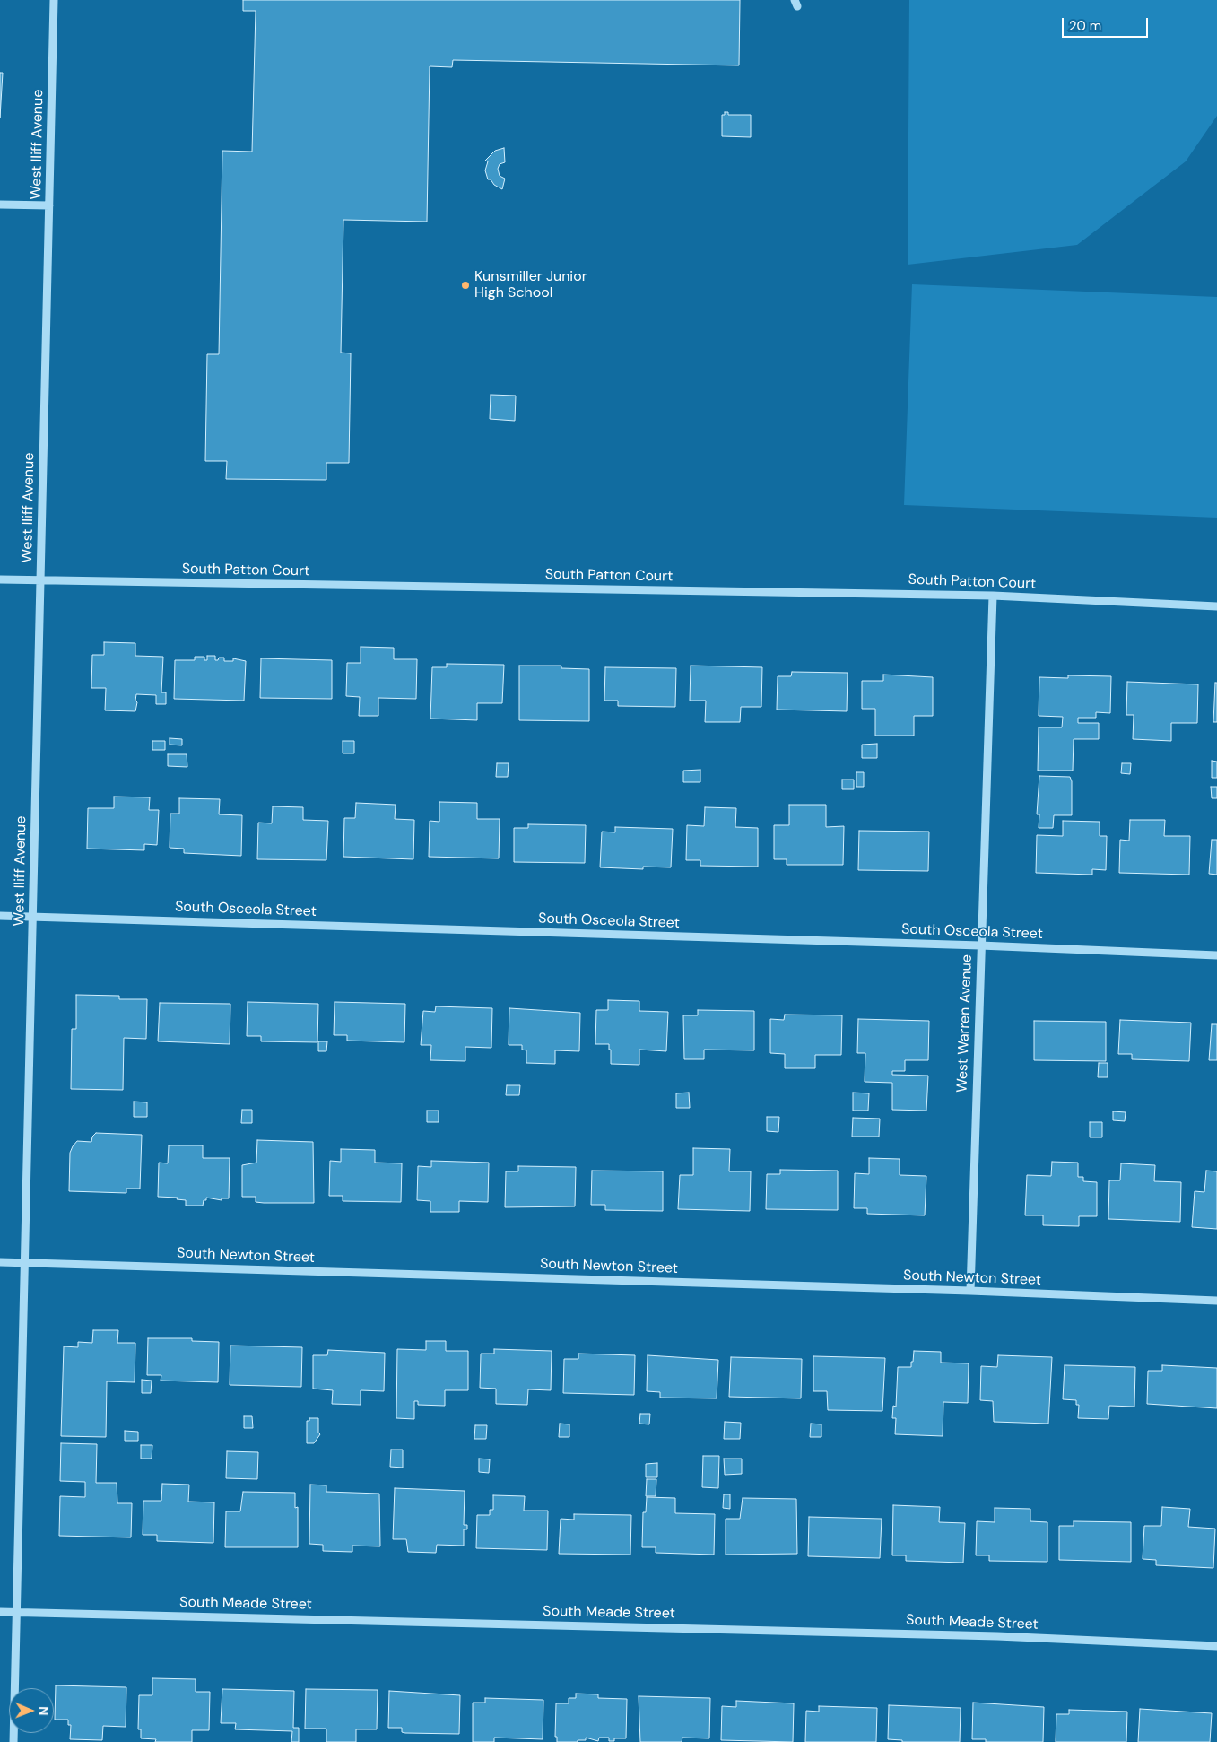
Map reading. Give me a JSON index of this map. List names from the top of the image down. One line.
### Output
{"streets":{"street":["West Iliff Avenue","South Patton Court","South Osceola Street","West Warren Avenue","South Newton Street","South Meade Street"]},"crossings":[["West Iliff Avenue","South Patton Court"],["West Iliff Avenue","South Osceola Street"],["West Iliff Avenue","South Newton Street"],["West Iliff Avenue","South Meade Street"],["South Patton Court","West Warren Avenue"],["South Osceola Street","West Warren Avenue"],["West Warren Avenue","South Newton Street"]],"places":["Kunsmiller Junior High School"],"scale_bar":"20 m","north":"right"}
